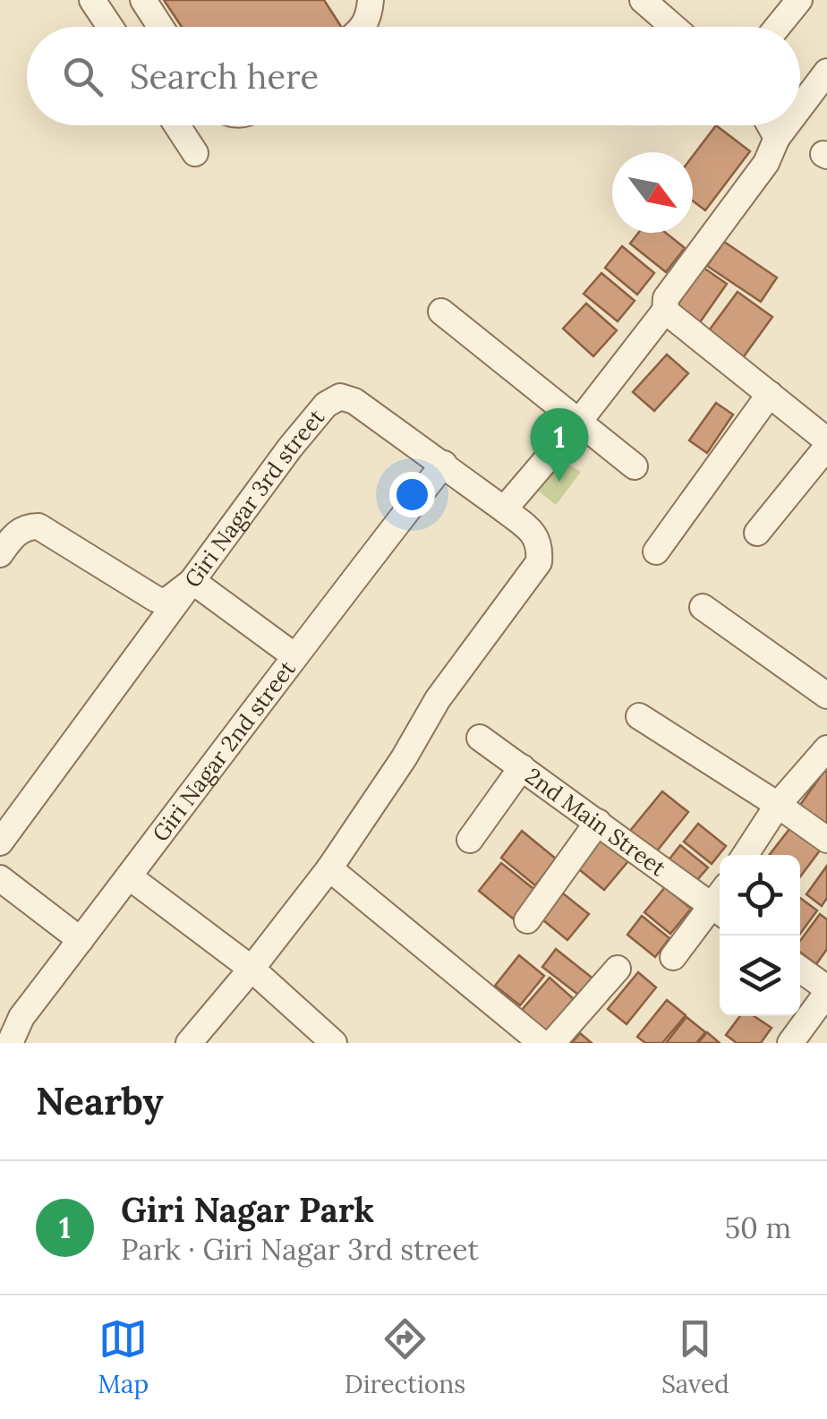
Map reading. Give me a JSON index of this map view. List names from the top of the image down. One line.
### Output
{"streets":{"street":["Giri Nagar 3rd street","Giri Nagar 2nd street","2nd Main Street"]},"crossings":[["Giri Nagar 3rd street","Giri Nagar 2nd street"]],"north":"bottom right","page":{"search":"Search here","pins":"1","heading":"Nearby","list":[{"mark":"1","name":"Giri Nagar Park","note":"Park · Giri Nagar 3rd street","value":"50 m"}],"nav":["Map","Directions","Saved"]}}
